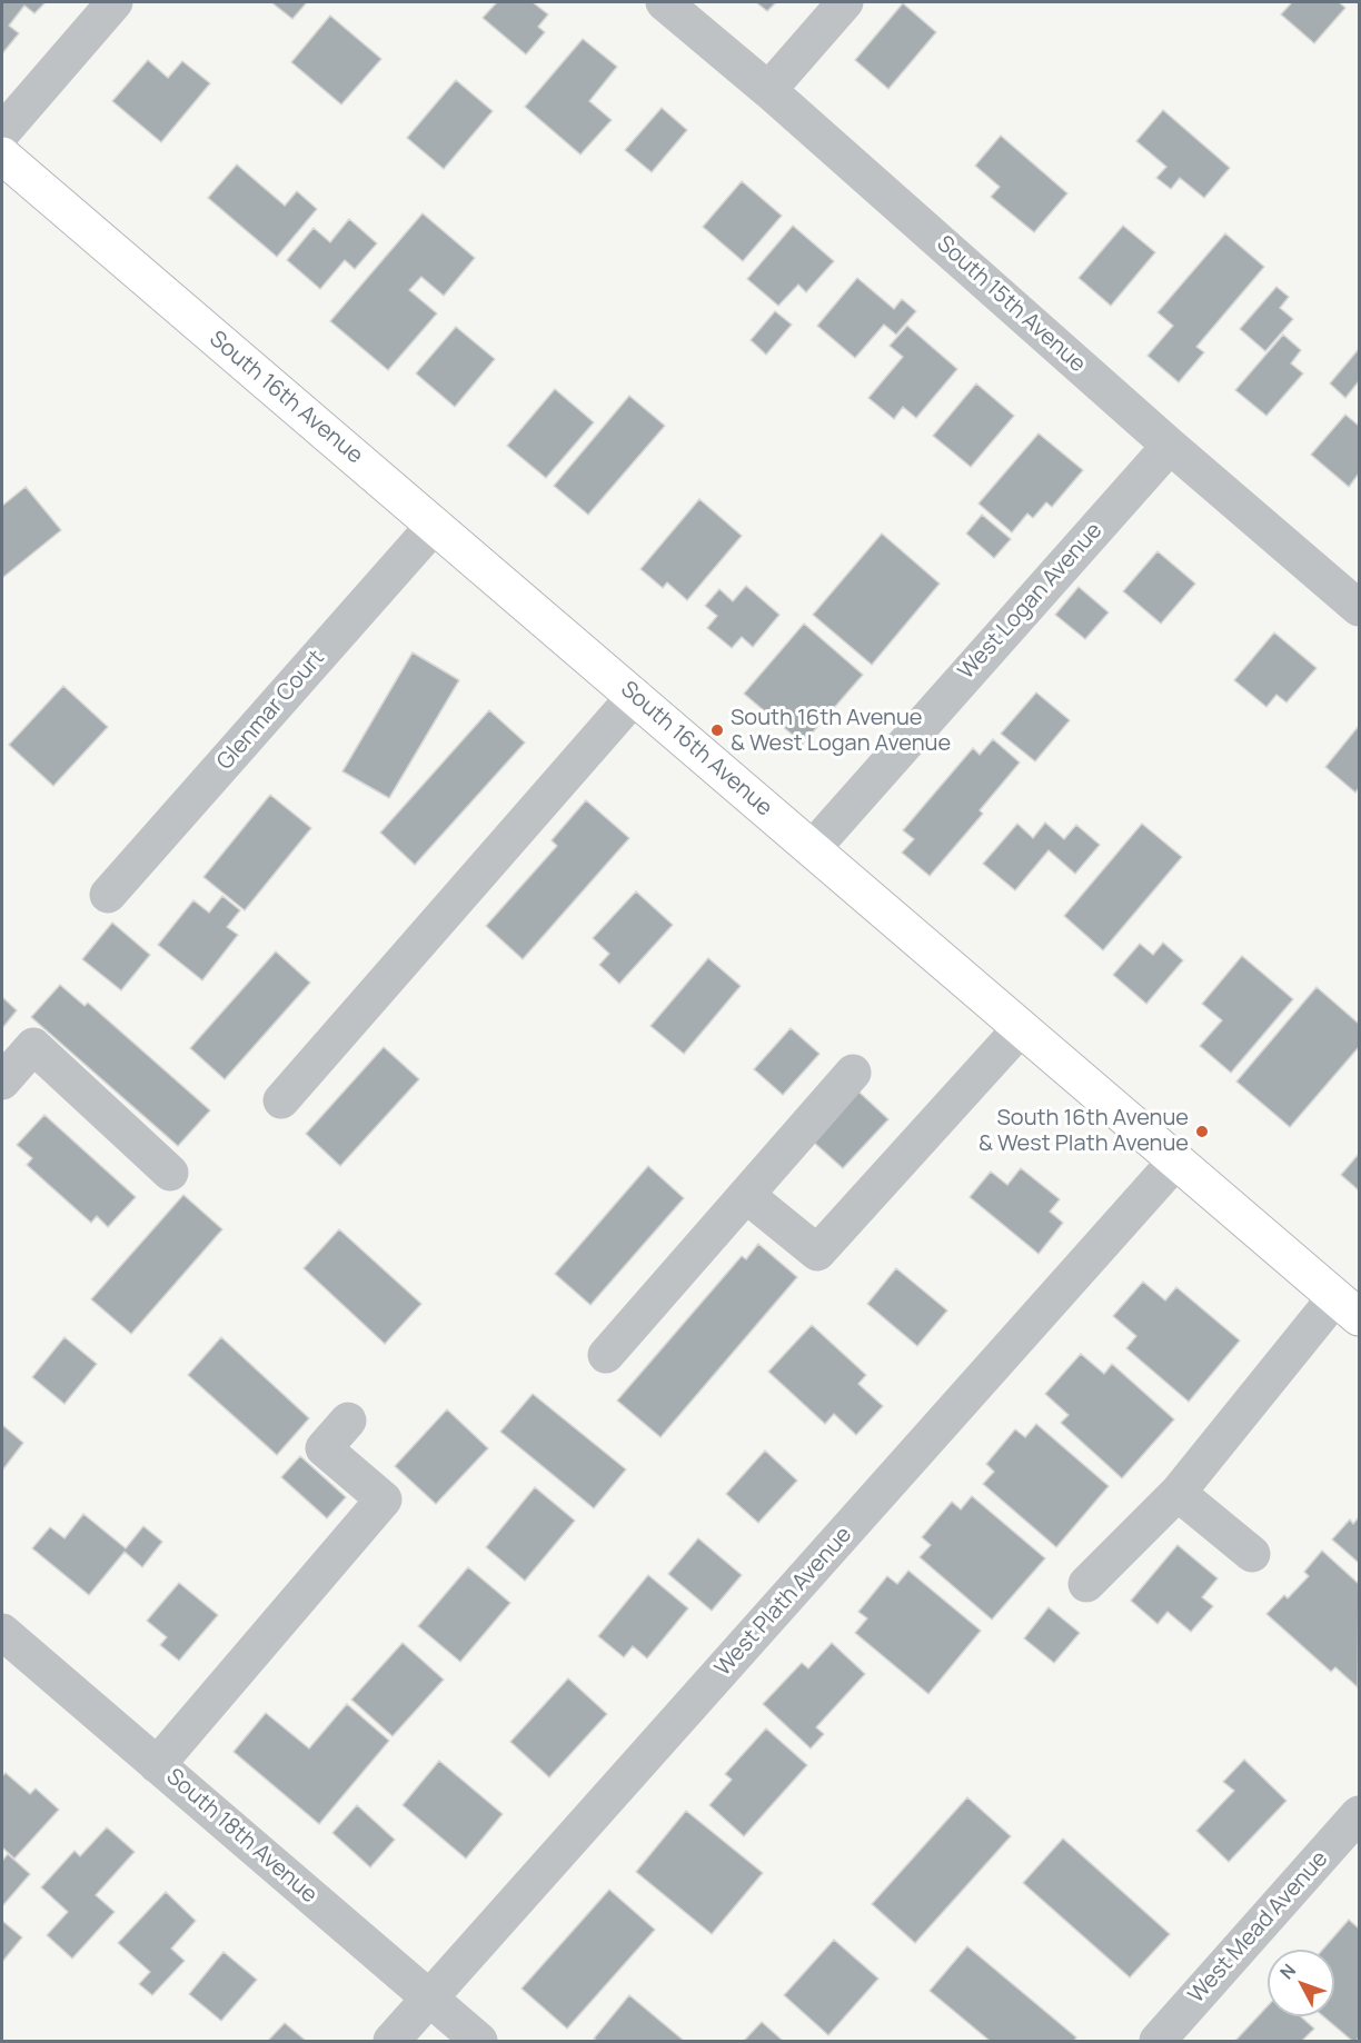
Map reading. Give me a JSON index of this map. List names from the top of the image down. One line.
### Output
{"streets":{"main road":["South 16th Avenue"],"street":["South 15th Avenue","West Logan Avenue","Glenmar Court","West Plath Avenue","South 18th Avenue","West Mead Avenue"]},"crossings":[["South 15th Avenue","West Logan Avenue"],["South 16th Avenue","West Logan Avenue"],["South 16th Avenue","Glenmar Court"],["South 16th Avenue","West Plath Avenue"],["West Plath Avenue","South 18th Avenue"]],"places":["South 16th Avenue & West Logan Avenue","South 16th Avenue & West Plath Avenue"],"north":"top left"}
